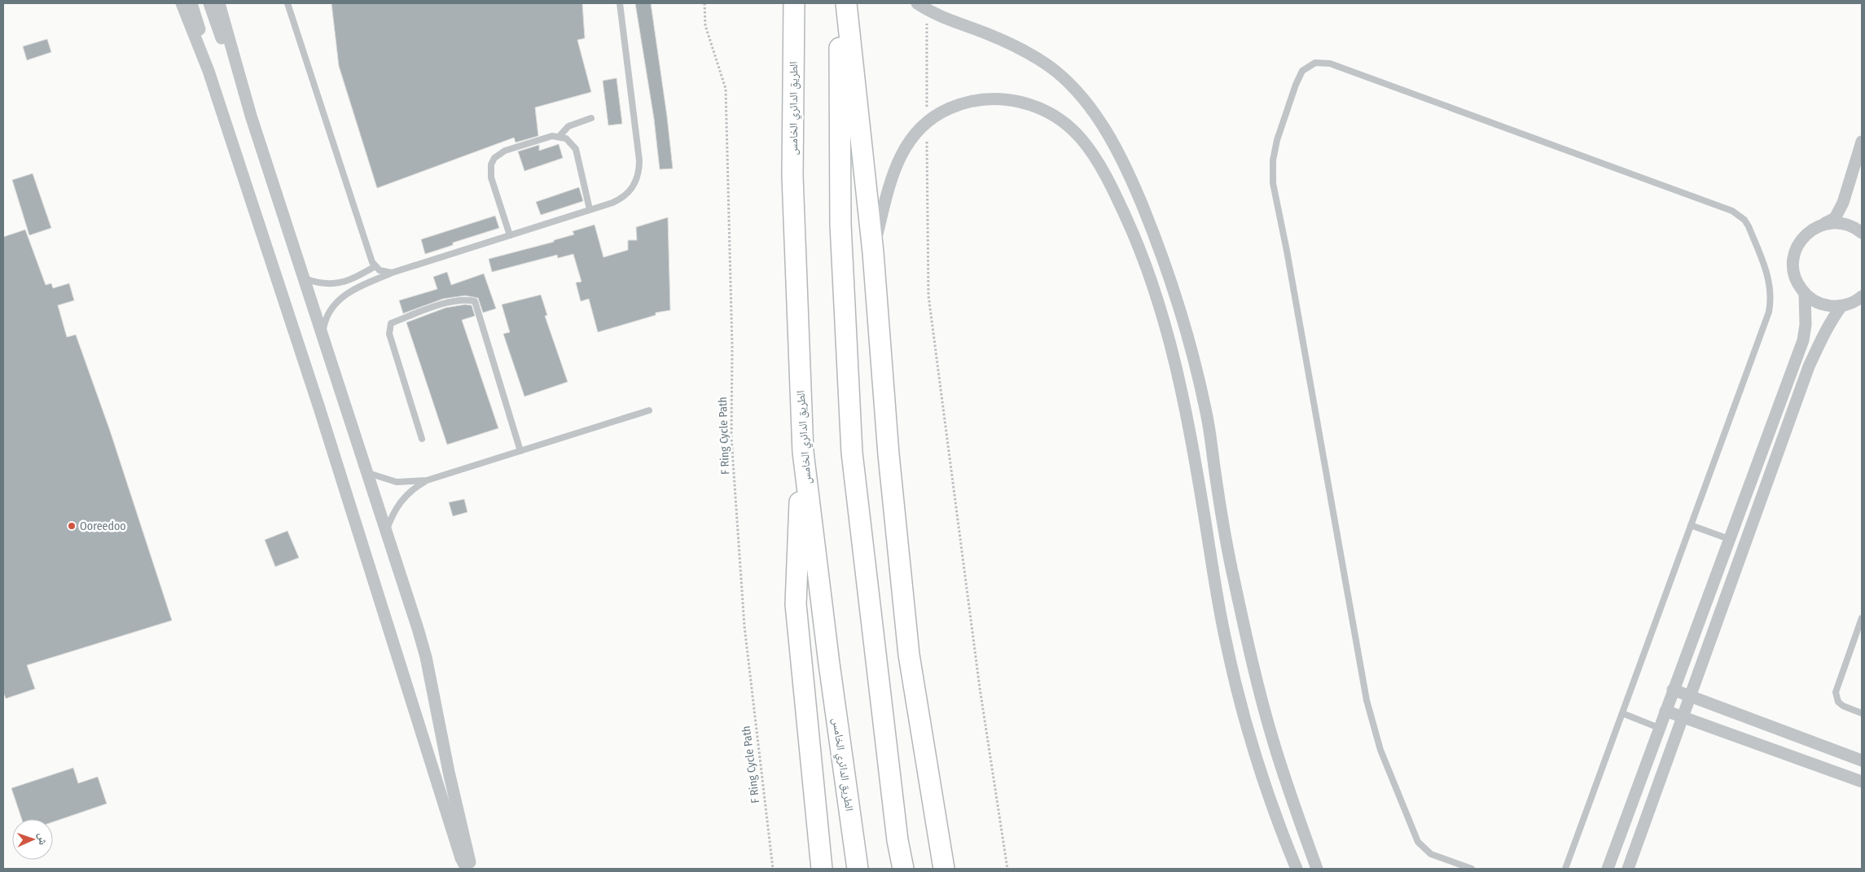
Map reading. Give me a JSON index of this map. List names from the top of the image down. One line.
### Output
{"streets":{"highway":["الطريق الدائري الخامس"],"path":["F Ring Cycle Path"]},"places":["Ooreedoo"],"north":"right"}
